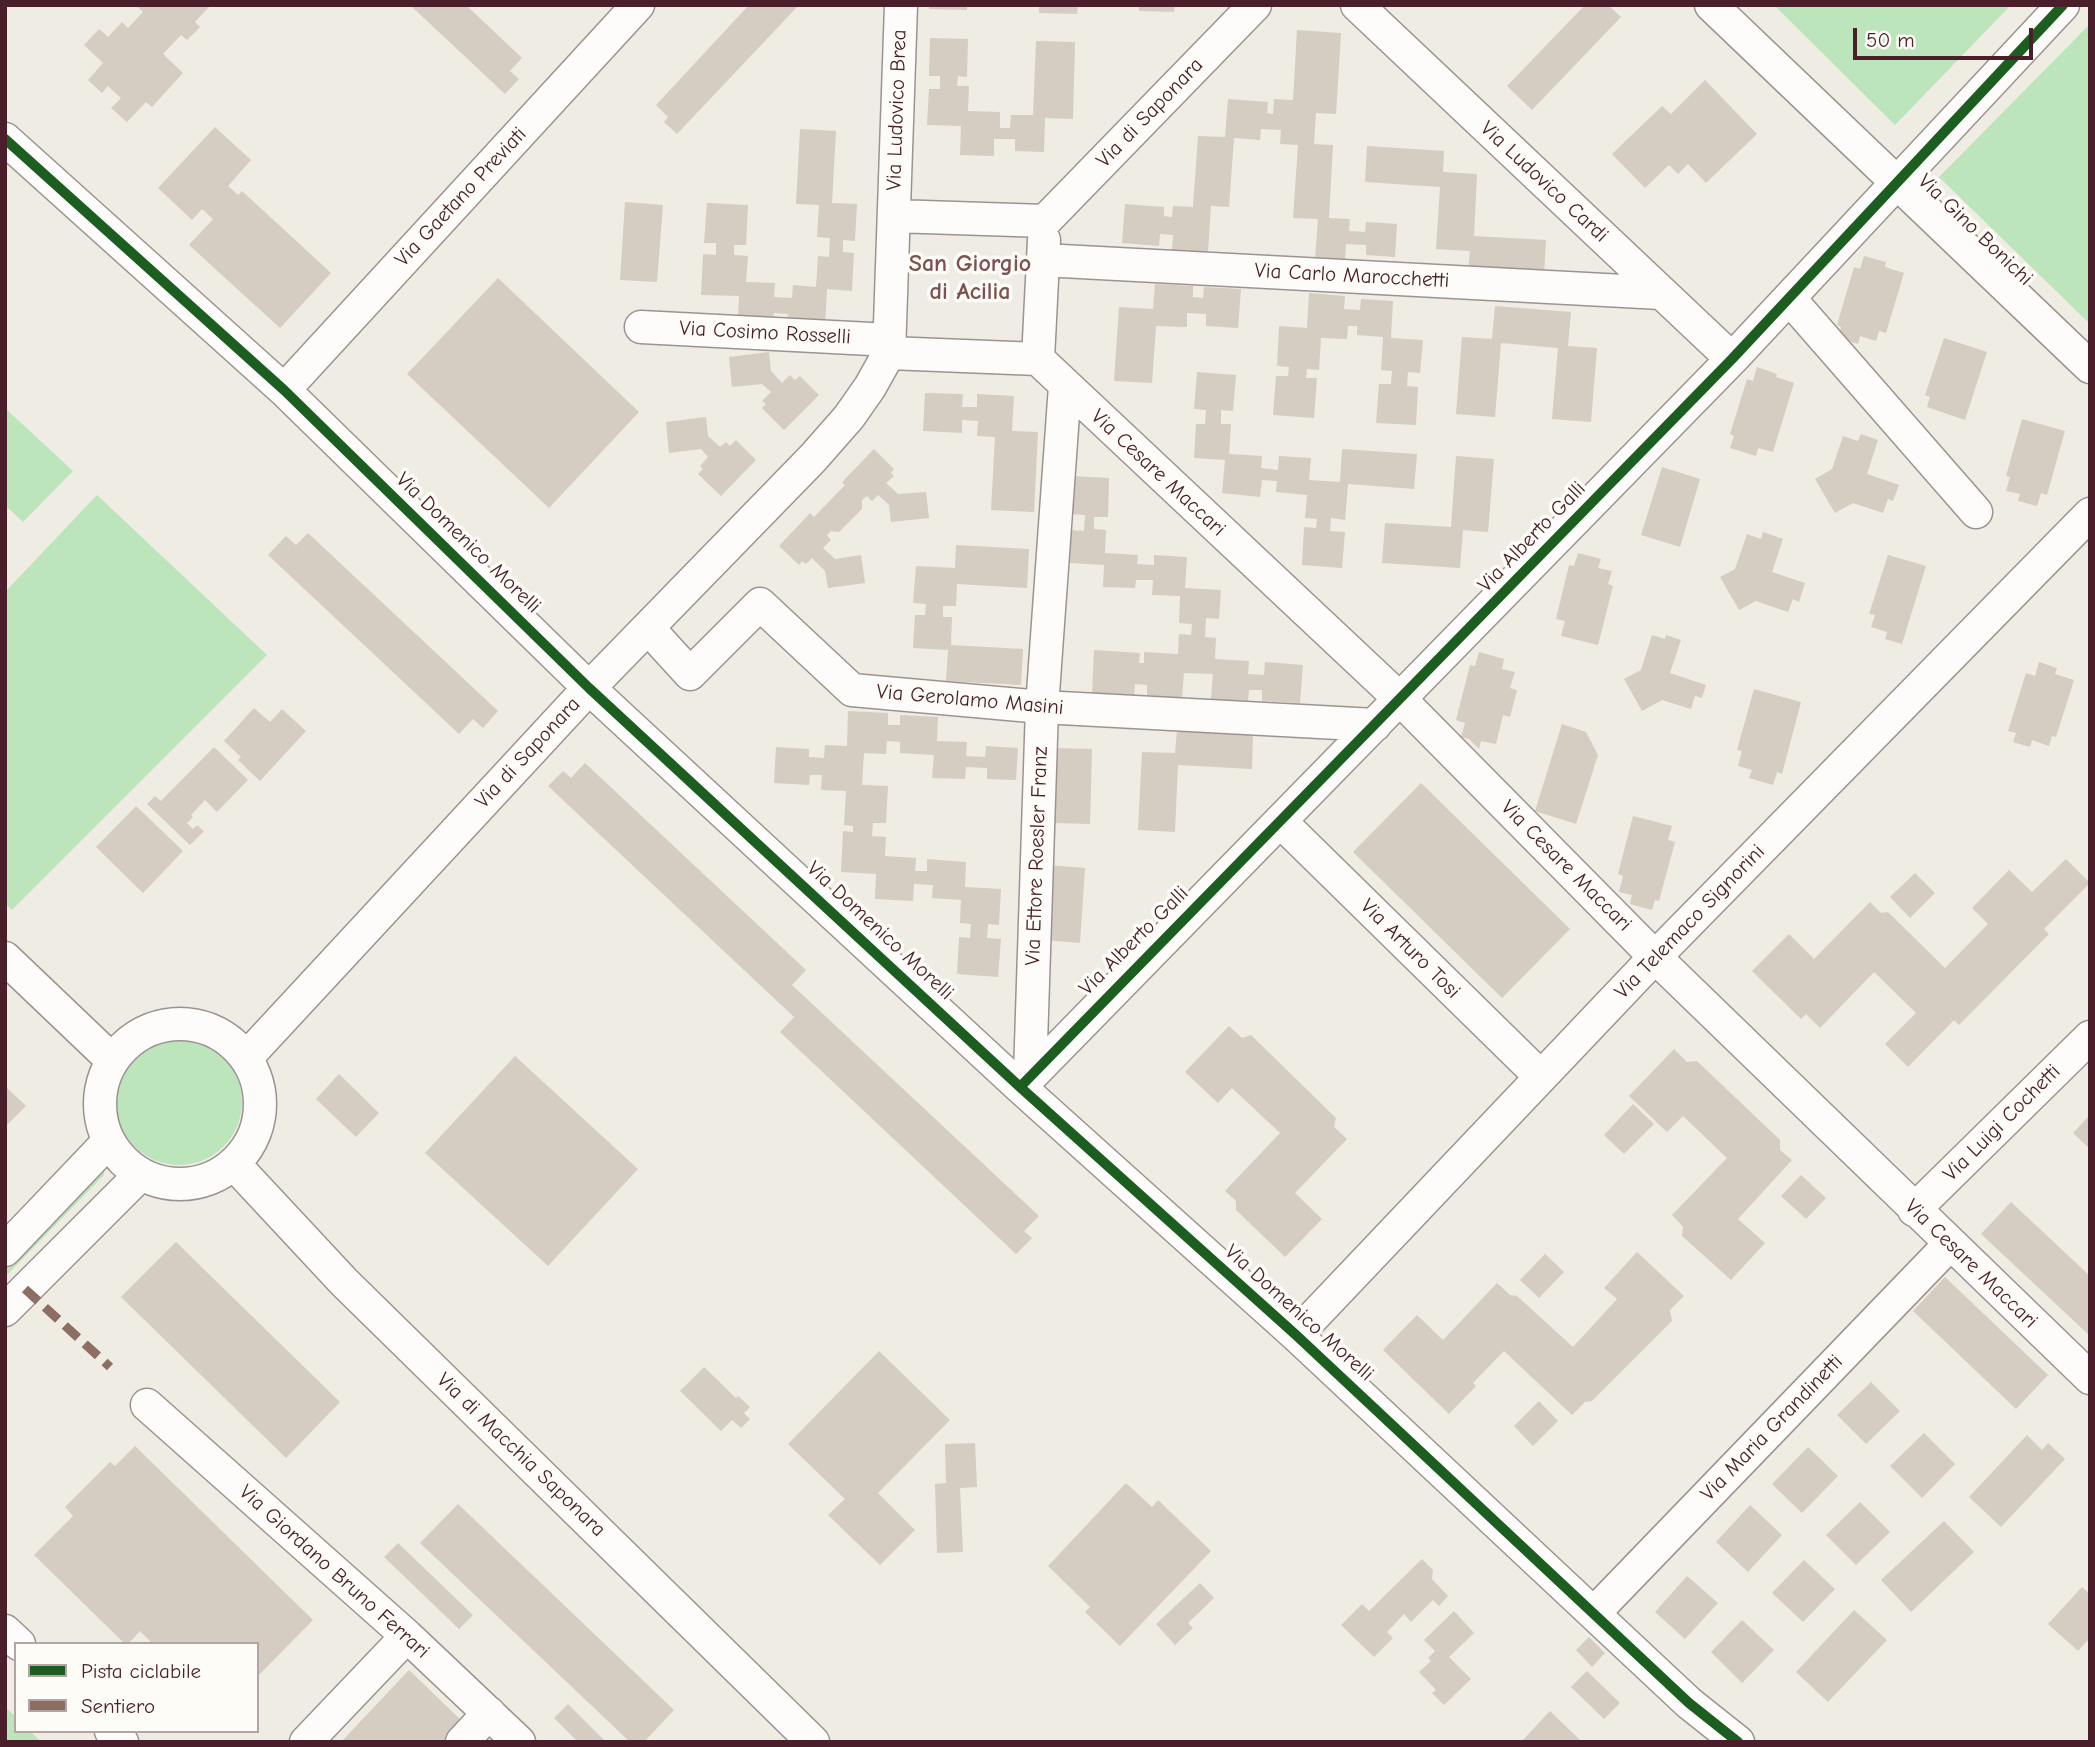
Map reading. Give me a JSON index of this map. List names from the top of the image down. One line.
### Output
{"streets":{"street":["Via Ludovico Brea","Via di Saponara","Via Ludovico Cardi","Via Gaetano Previati","Via Gino Bonichi","Via Carlo Marocchetti","Via Cosimo Rosselli","Via Cesare Maccari","Via Alberto Galli","Via Domenico Morelli","Via Gerolamo Masini","Via Ettore Roesler Franz","Via Telemaco Signorini","Via Arturo Tosi","Via Luigi Cochetti","Via Maria Grandinetti","Via di Macchia Saponara","Via Giordano Bruno Ferrari"]},"crossings":[["Via Ludovico Brea","Via di Saponara"],["Via Ludovico Brea","Via Cosimo Rosselli"],["Via di Saponara","Via Cosimo Rosselli"],["Via di Saponara","Via Domenico Morelli"],["Via di Saponara","Via Gerolamo Masini"],["Via di Saponara","Via di Macchia Saponara"],["Via Ludovico Cardi","Via Carlo Marocchetti"],["Via Ludovico Cardi","Via Alberto Galli"],["Via Gaetano Previati","Via Domenico Morelli"],["Via Gino Bonichi","Via Alberto Galli"],["Via Cosimo Rosselli","Via Cesare Maccari"],["Via Cesare Maccari","Via Alberto Galli"],["Via Cesare Maccari","Via Ettore Roesler Franz"],["Via Cesare Maccari","Via Telemaco Signorini"],["Via Cesare Maccari","Via Luigi Cochetti"],["Via Cesare Maccari","Via Maria Grandinetti"],["Via Alberto Galli","Via Domenico Morelli"],["Via Alberto Galli","Via Gerolamo Masini"],["Via Alberto Galli","Via Ettore Roesler Franz"],["Via Alberto Galli","Via Arturo Tosi"],["Via Domenico Morelli","Via Ettore Roesler Franz"],["Via Domenico Morelli","Via Telemaco Signorini"],["Via Domenico Morelli","Via Maria Grandinetti"],["Via Gerolamo Masini","Via Ettore Roesler Franz"],["Via Telemaco Signorini","Via Arturo Tosi"]],"districts":["San Giorgio di Acilia"],"legend":["Pista ciclabile","Sentiero"],"scale_bar":"50 m"}
